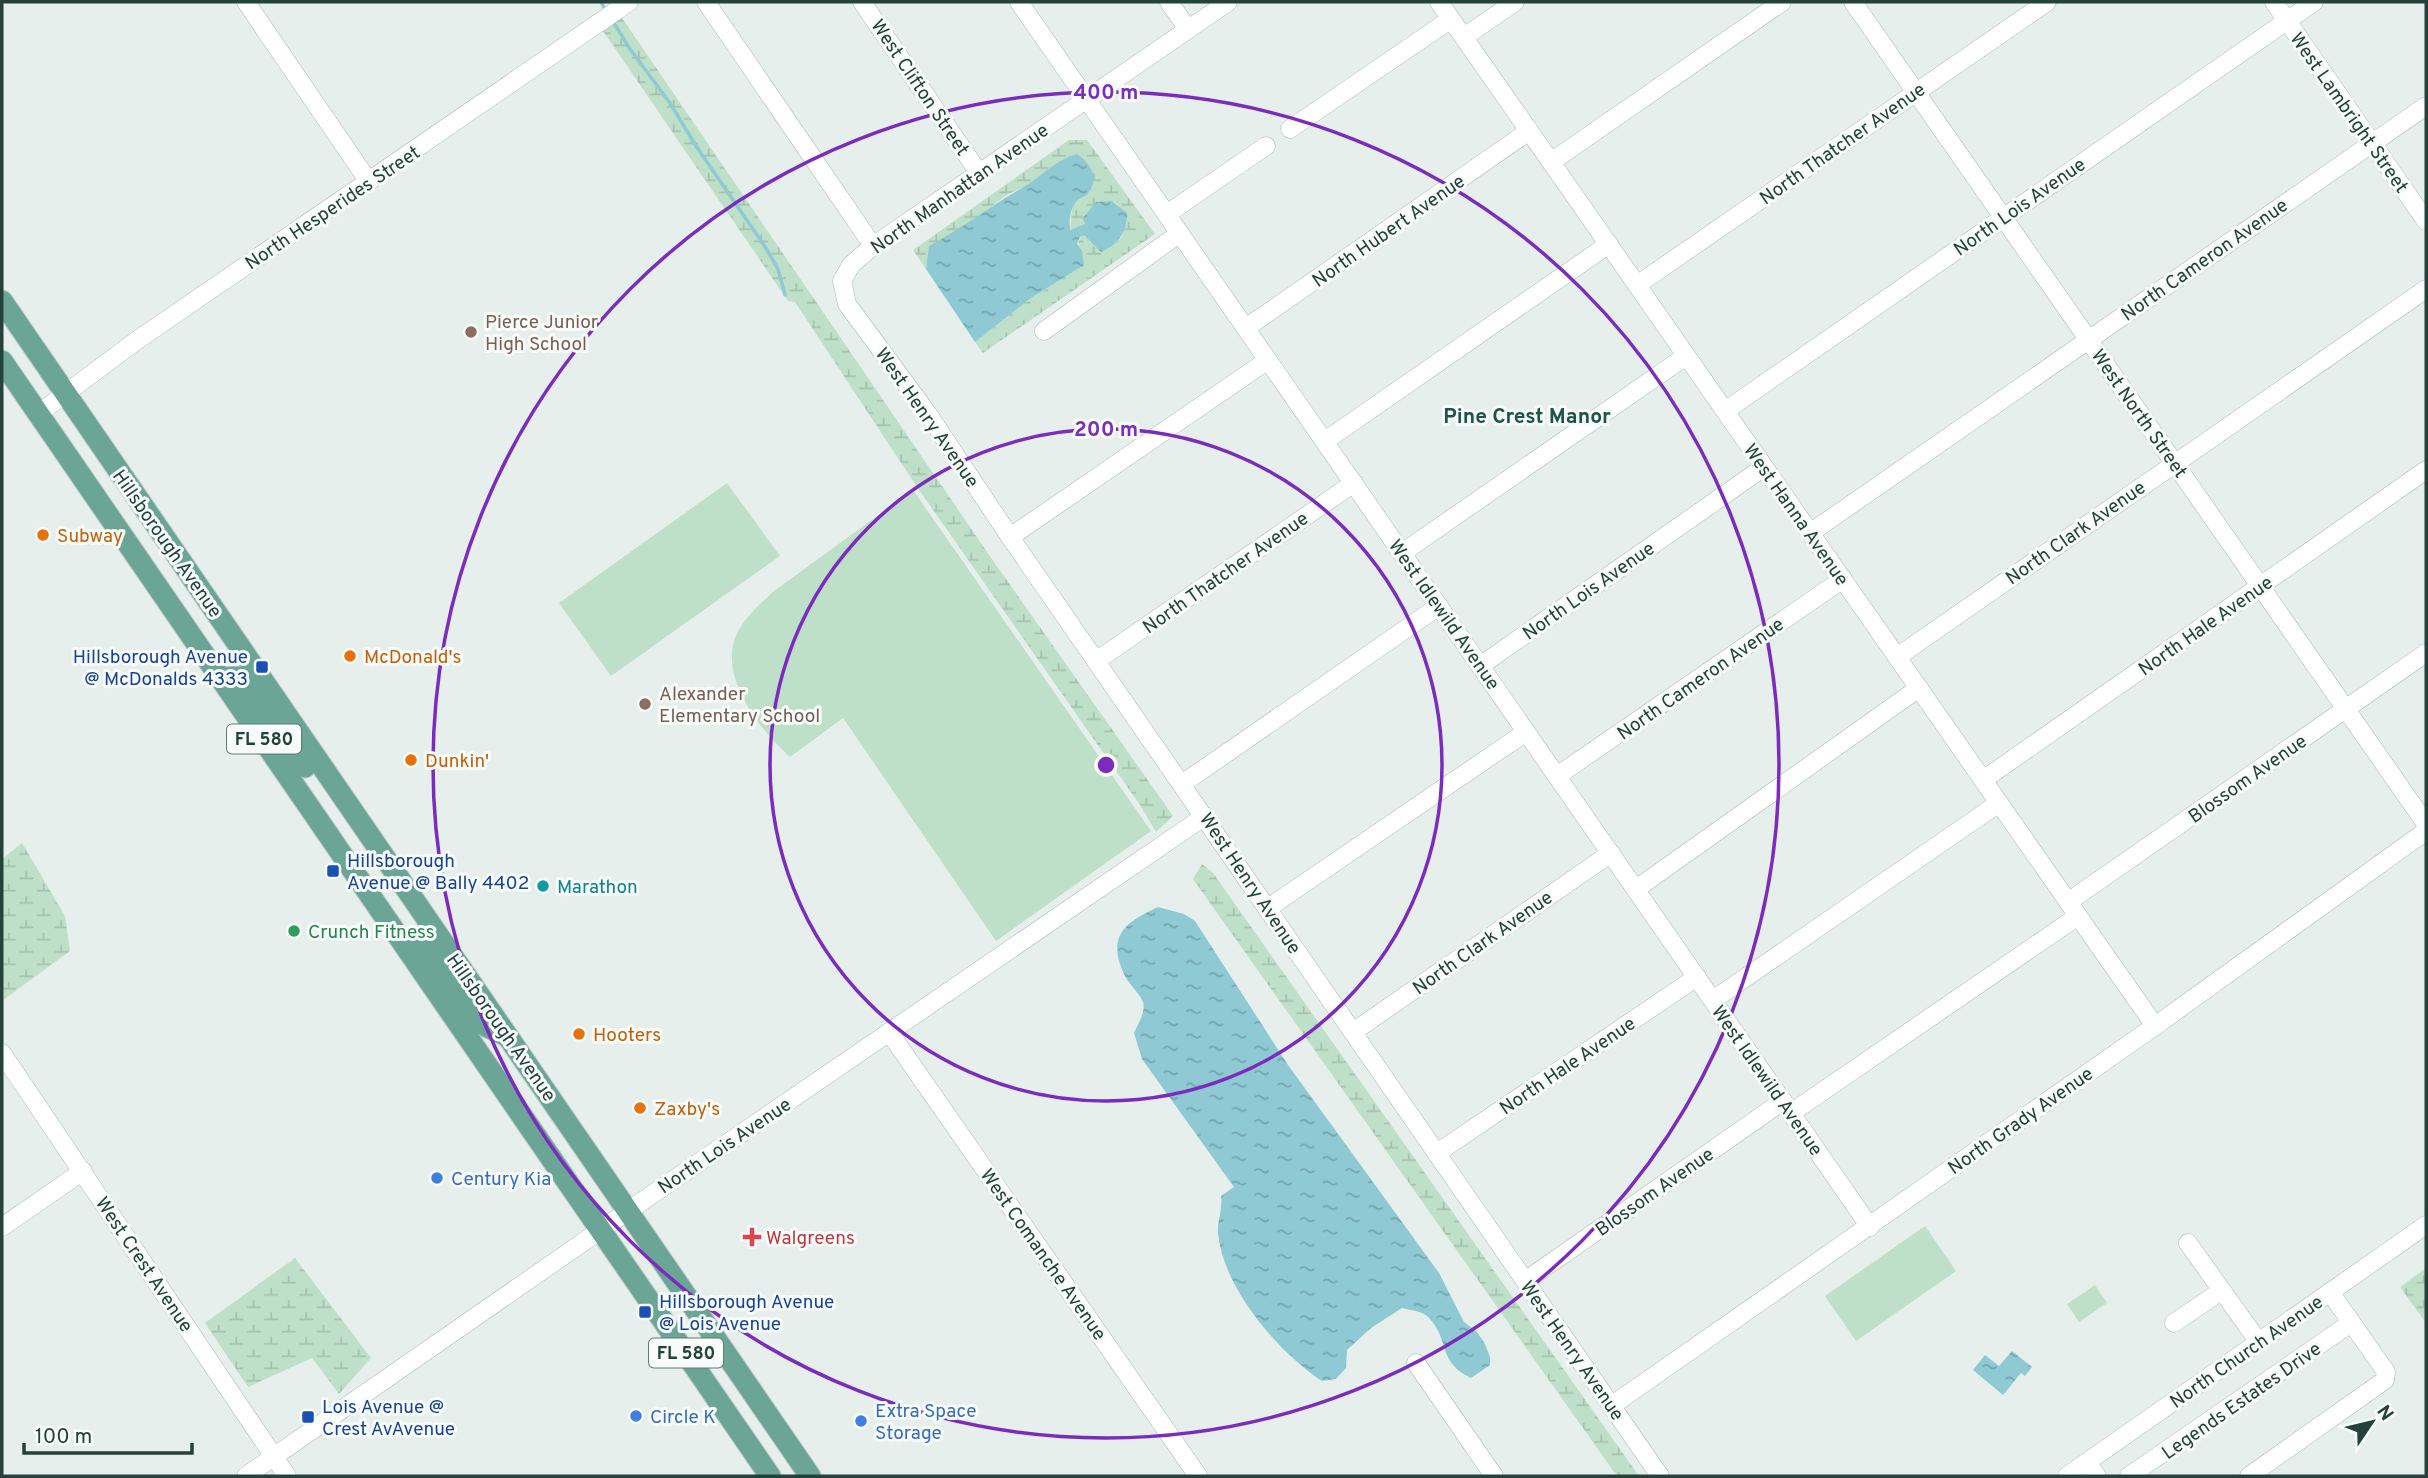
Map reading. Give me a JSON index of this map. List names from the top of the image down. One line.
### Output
{"streets":{"main road":["Hillsborough Avenue","FL 580"],"street":["West Clifton Street","West Lambright Street","North Thatcher Avenue","North Manhattan Avenue","North Lois Avenue","North Hesperides Street","North Hubert Avenue","North Cameron Avenue","West North Street","West Henry Avenue","West Hanna Avenue","North Clark Avenue","West Idlewild Avenue","North Hale Avenue","Blossom Avenue","North Grady Avenue","West Comanche Avenue","West Crest Avenue","North Church Avenue","Legends Estates Drive"]},"crossings":[["West Clifton Street","North Manhattan Avenue"],["West Lambright Street","North Lois Avenue"],["West Lambright Street","North Cameron Avenue"],["North Thatcher Avenue","West North Street"],["North Thatcher Avenue","West Henry Avenue"],["North Thatcher Avenue","West Hanna Avenue"],["North Thatcher Avenue","West Idlewild Avenue"],["North Manhattan Avenue","West Henry Avenue"],["North Manhattan Avenue","West Idlewild Avenue"],["North Lois Avenue","West North Street"],["North Lois Avenue","West Henry Avenue"],["North Lois Avenue","West Hanna Avenue"],["North Lois Avenue","Hillsborough Avenue"],["North Lois Avenue","West Idlewild Avenue"],["North Lois Avenue","FL 580"],["North Lois Avenue","West Comanche Avenue"],["North Lois Avenue","West Crest Avenue"],["North Hesperides Street","Hillsborough Avenue"],["North Hesperides Street","FL 580"],["North Hubert Avenue","West Hanna Avenue"],["North Hubert Avenue","West Idlewild Avenue"],["North Cameron Avenue","West North Street"],["North Cameron Avenue","West Hanna Avenue"],["North Cameron Avenue","West Idlewild Avenue"],["West North Street","North Clark Avenue"],["West North Street","North Hale Avenue"],["West North Street","Blossom Avenue"],["West Henry Avenue","North Clark Avenue"],["West Henry Avenue","North Hale Avenue"],["West Henry Avenue","Blossom Avenue"],["West Henry Avenue","North Grady Avenue"],["West Hanna Avenue","North Clark Avenue"],["West Hanna Avenue","North Hale Avenue"],["West Hanna Avenue","Blossom Avenue"],["West Hanna Avenue","North Grady Avenue"],["North Clark Avenue","West Idlewild Avenue"],["West Idlewild Avenue","North Hale Avenue"],["West Idlewild Avenue","Blossom Avenue"],["West Idlewild Avenue","North Grady Avenue"]],"districts":["Pine Crest Manor"],"places":{"other":["Pierce Junior High School","Subway","McDonald's","Alexander Elementary School","Dunkin'","Marathon","Crunch Fitness","Hooters","Zaxby's","Century Kia","Circle K","Extra Space Storage"],"transit":["Hillsborough Avenue @ McDonalds 4333","Hillsborough Avenue @ Bally 4402","Hillsborough Avenue @ Lois Avenue","Lois Avenue @ Crest AvAvenue"],"health":["Walgreens"]},"scale_bar":"100 m","north":"top right","rings":["400 m","200 m"]}
